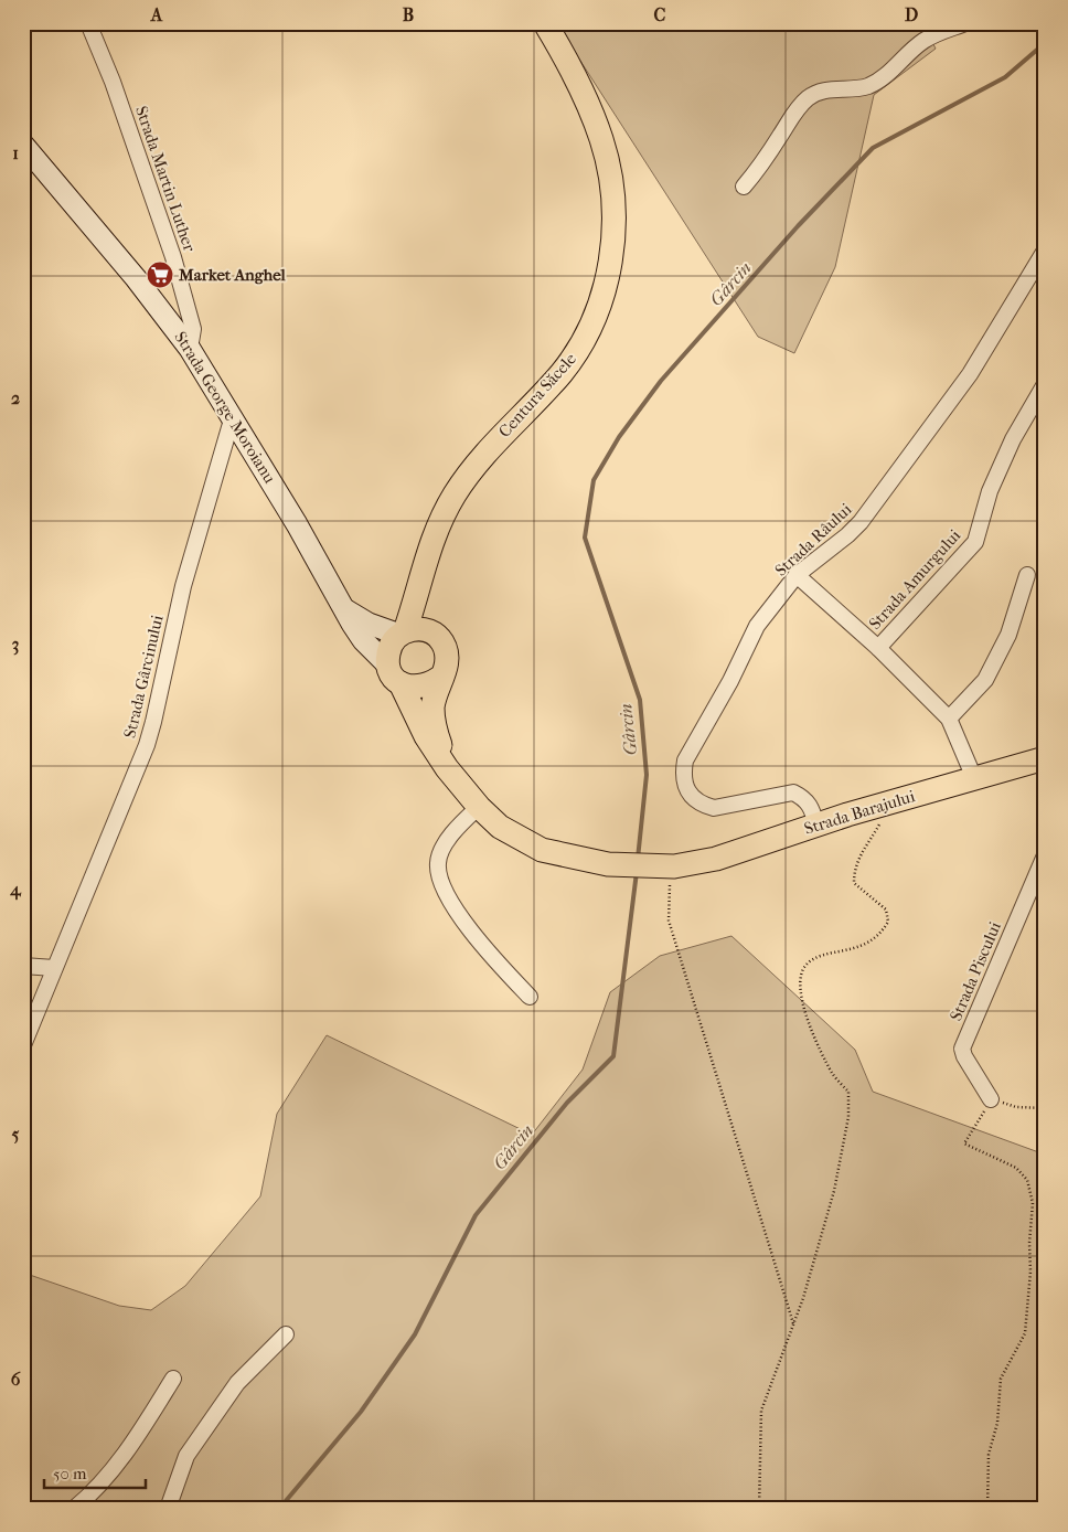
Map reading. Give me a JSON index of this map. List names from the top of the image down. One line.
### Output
{"streets":{"main road":["Centura Săcele","Strada George Moroianu","Strada Barajului"],"street":["Strada Martin Luther","Strada Râului","Strada Amurgului","Strada Gârcinului","Strada Piscului"]},"crossings":[["Strada Martin Luther","Strada George Moroianu"],["Centura Săcele","Strada George Moroianu"],["Strada George Moroianu","Strada Gârcinului"],["Strada George Moroianu","Strada Barajului"],["Strada Râului","Strada Barajului"]],"water":["Gârcin"],"places":{"supermarket":["Market Anghel"]},"scale_bar":"50 m","grid":{"columns":["A","B","C","D"],"rows":["1","2","3","4","5","6"]}}
